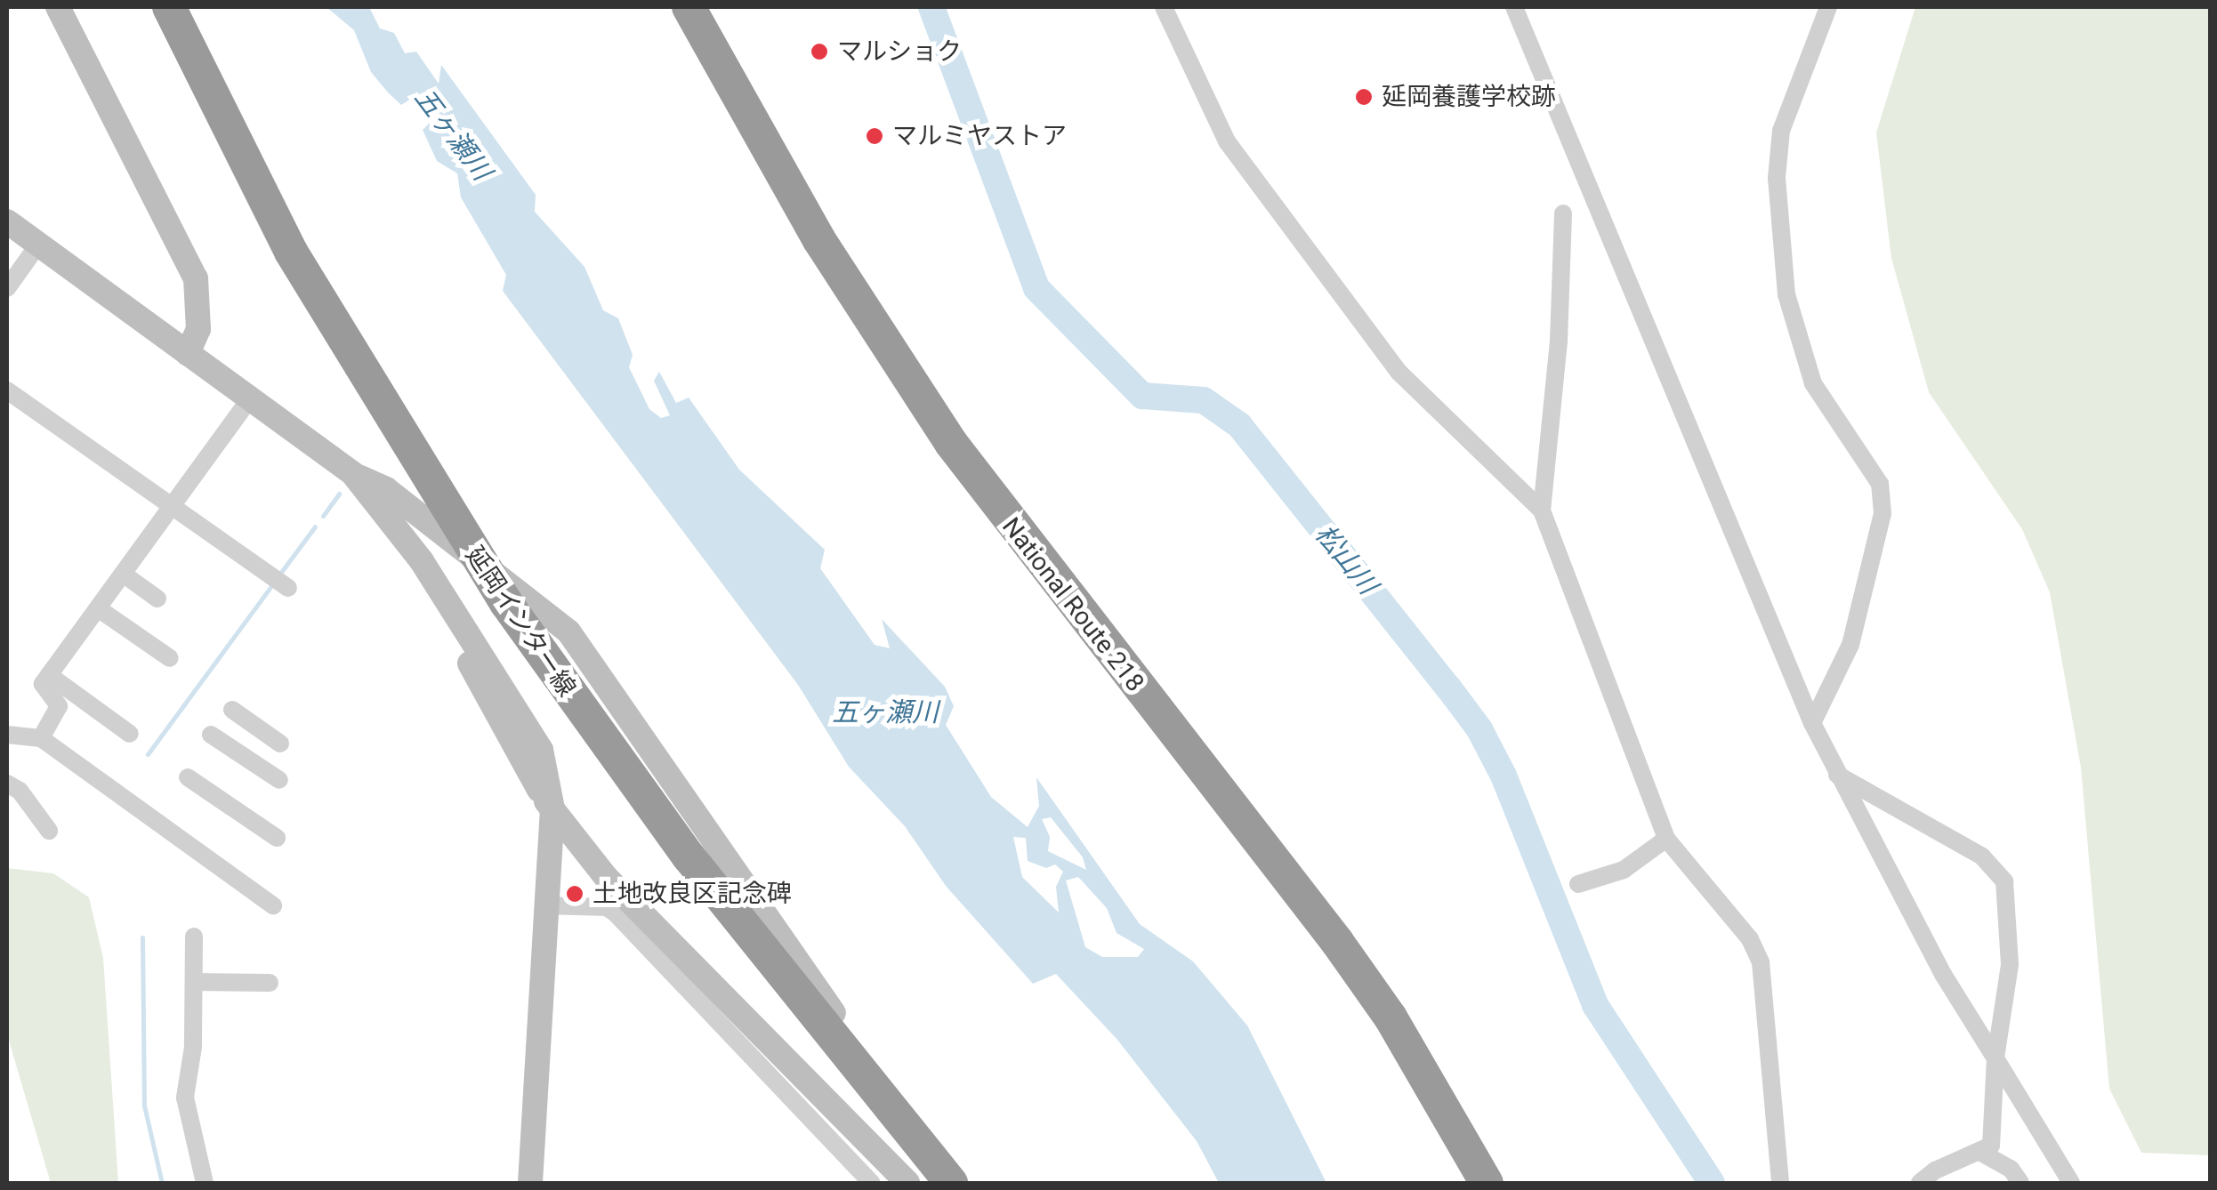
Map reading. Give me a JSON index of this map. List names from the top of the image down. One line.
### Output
{"streets":{"highway":["National Route 218","延岡インター線"]},"water":["五ヶ瀬川","松山川"],"places":["マルショク","延岡養護学校跡","マルミヤストア","土地改良区記念碑"]}
